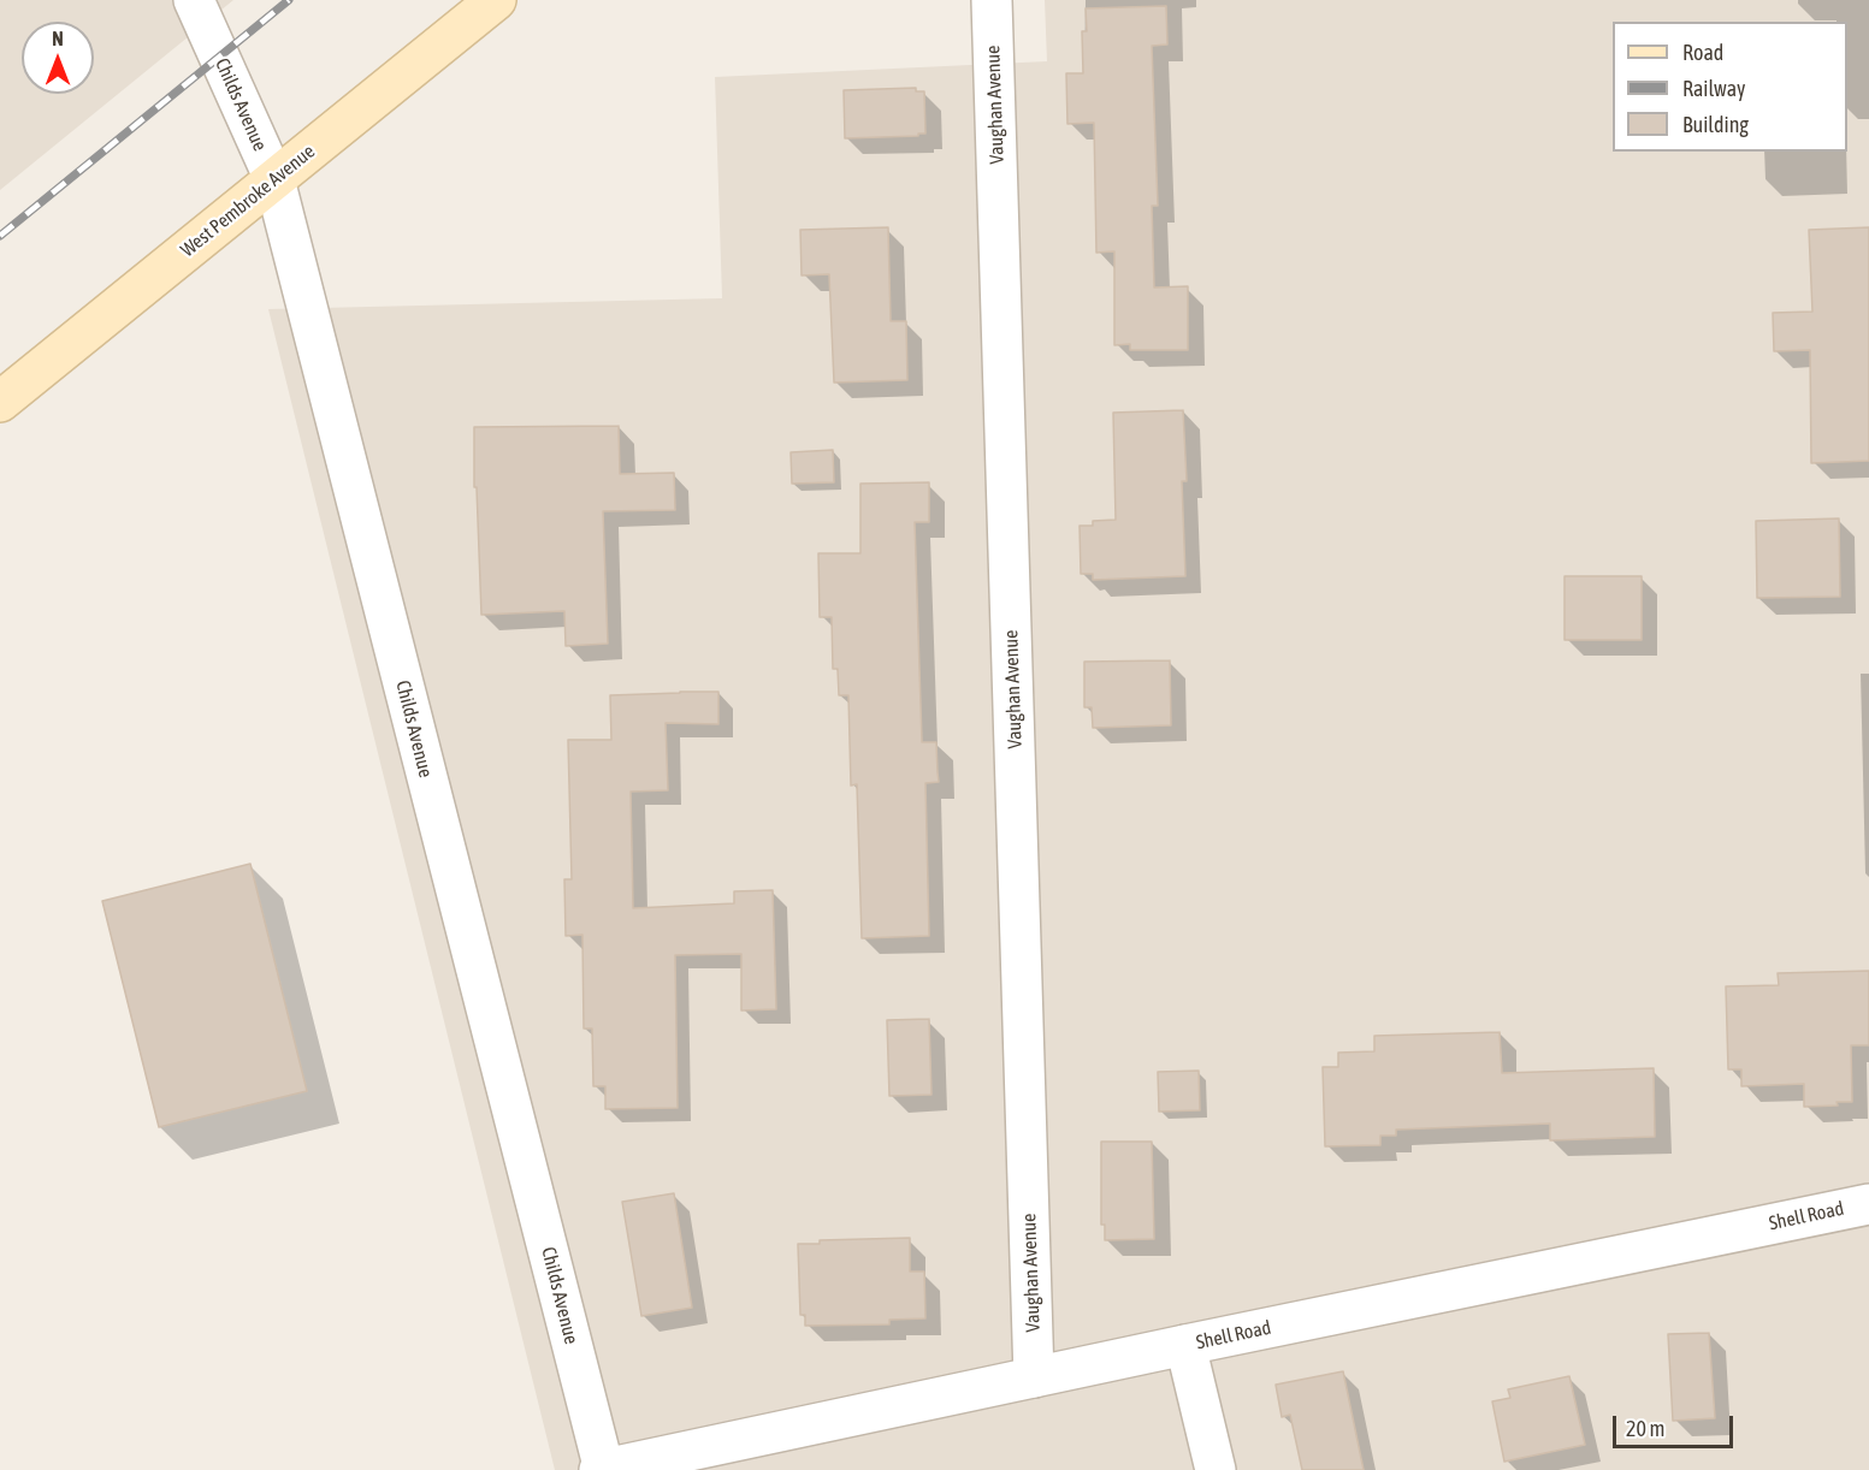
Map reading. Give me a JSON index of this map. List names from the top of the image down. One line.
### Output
{"streets":{"main road":["West Pembroke Avenue"],"street":["Childs Avenue","Vaughan Avenue","Shell Road"]},"crossings":[["Childs Avenue","West Pembroke Avenue"],["Childs Avenue","Shell Road"],["Vaughan Avenue","Shell Road"]],"legend":["Road","Railway","Building"],"scale_bar":"20 m","north":"top"}
